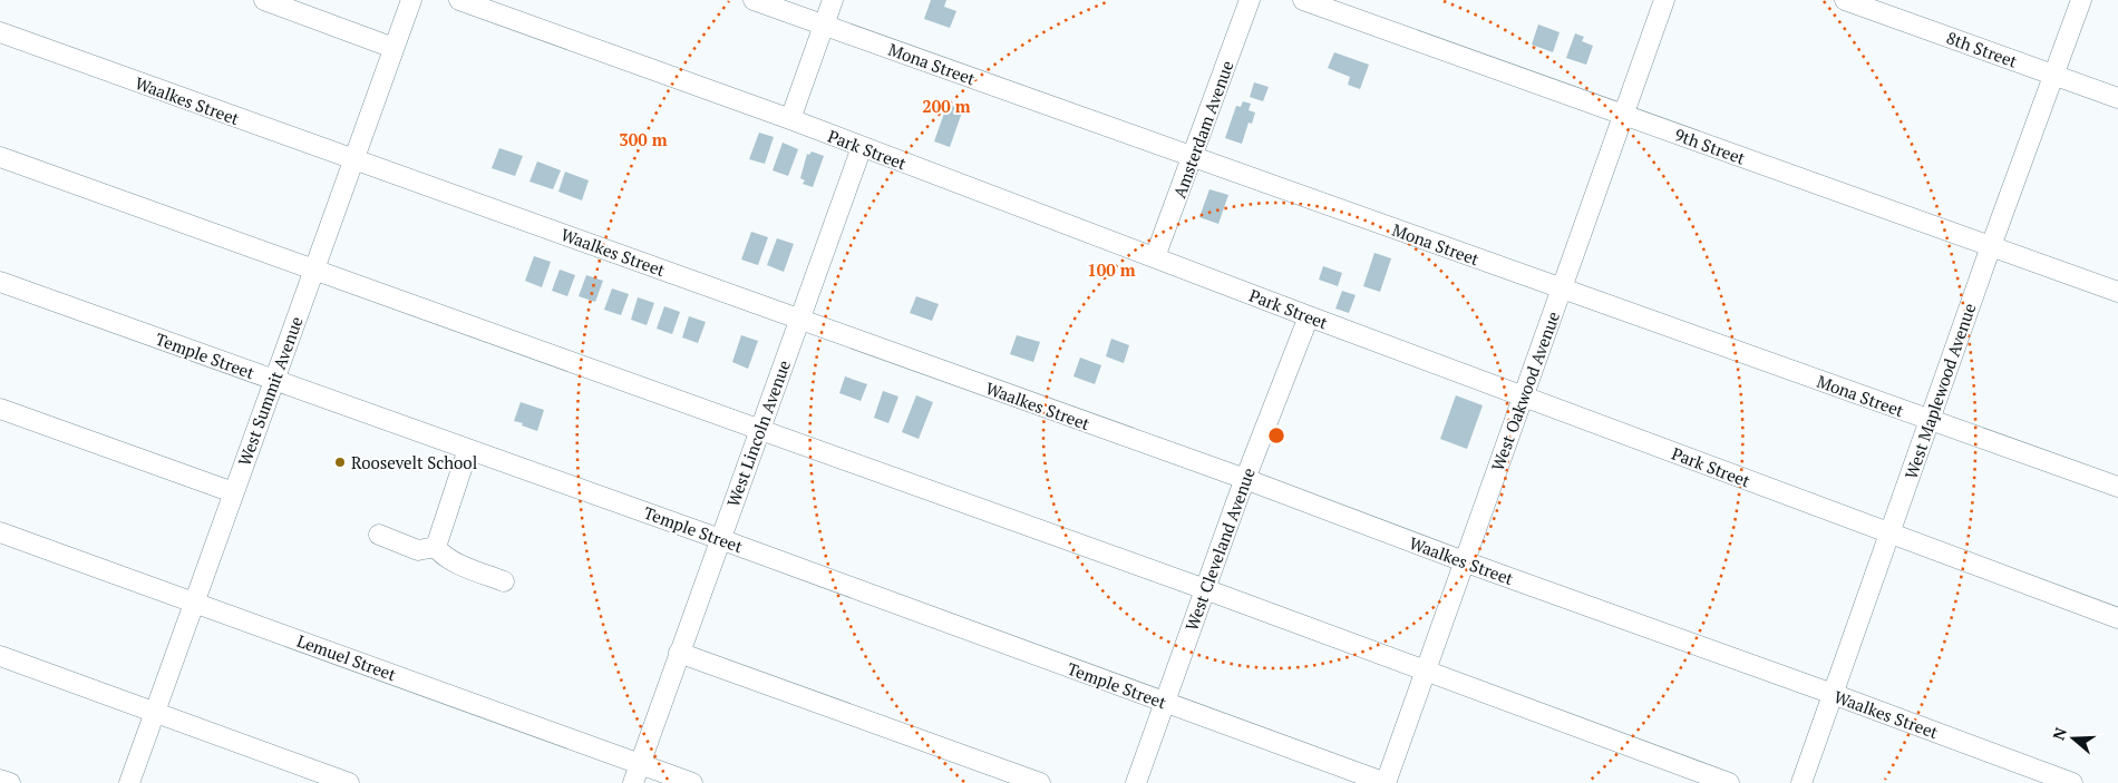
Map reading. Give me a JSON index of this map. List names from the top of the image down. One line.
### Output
{"streets":{"street":["8th Street","Mona Street","Waalkes Street","Amsterdam Avenue","9th Street","Park Street","Temple Street","West Summit Avenue","West Oakwood Avenue","West Maplewood Avenue","West Lincoln Avenue","West Cleveland Avenue","Lemuel Street"]},"crossings":[["8th Street","West Maplewood Avenue"],["Mona Street","Amsterdam Avenue"],["Mona Street","West Oakwood Avenue"],["Mona Street","West Maplewood Avenue"],["Waalkes Street","West Summit Avenue"],["Waalkes Street","West Oakwood Avenue"],["Waalkes Street","West Maplewood Avenue"],["Waalkes Street","West Lincoln Avenue"],["Waalkes Street","West Cleveland Avenue"],["Amsterdam Avenue","Park Street"],["9th Street","West Oakwood Avenue"],["9th Street","West Maplewood Avenue"],["Park Street","West Oakwood Avenue"],["Park Street","West Maplewood Avenue"],["Park Street","West Lincoln Avenue"],["Park Street","West Cleveland Avenue"],["Temple Street","West Summit Avenue"],["Temple Street","West Oakwood Avenue"],["Temple Street","West Lincoln Avenue"],["Temple Street","West Cleveland Avenue"],["West Summit Avenue","Lemuel Street"],["West Lincoln Avenue","Lemuel Street"]],"places":["Roosevelt School"],"north":"left","rings":["200 m","300 m","100 m"]}
